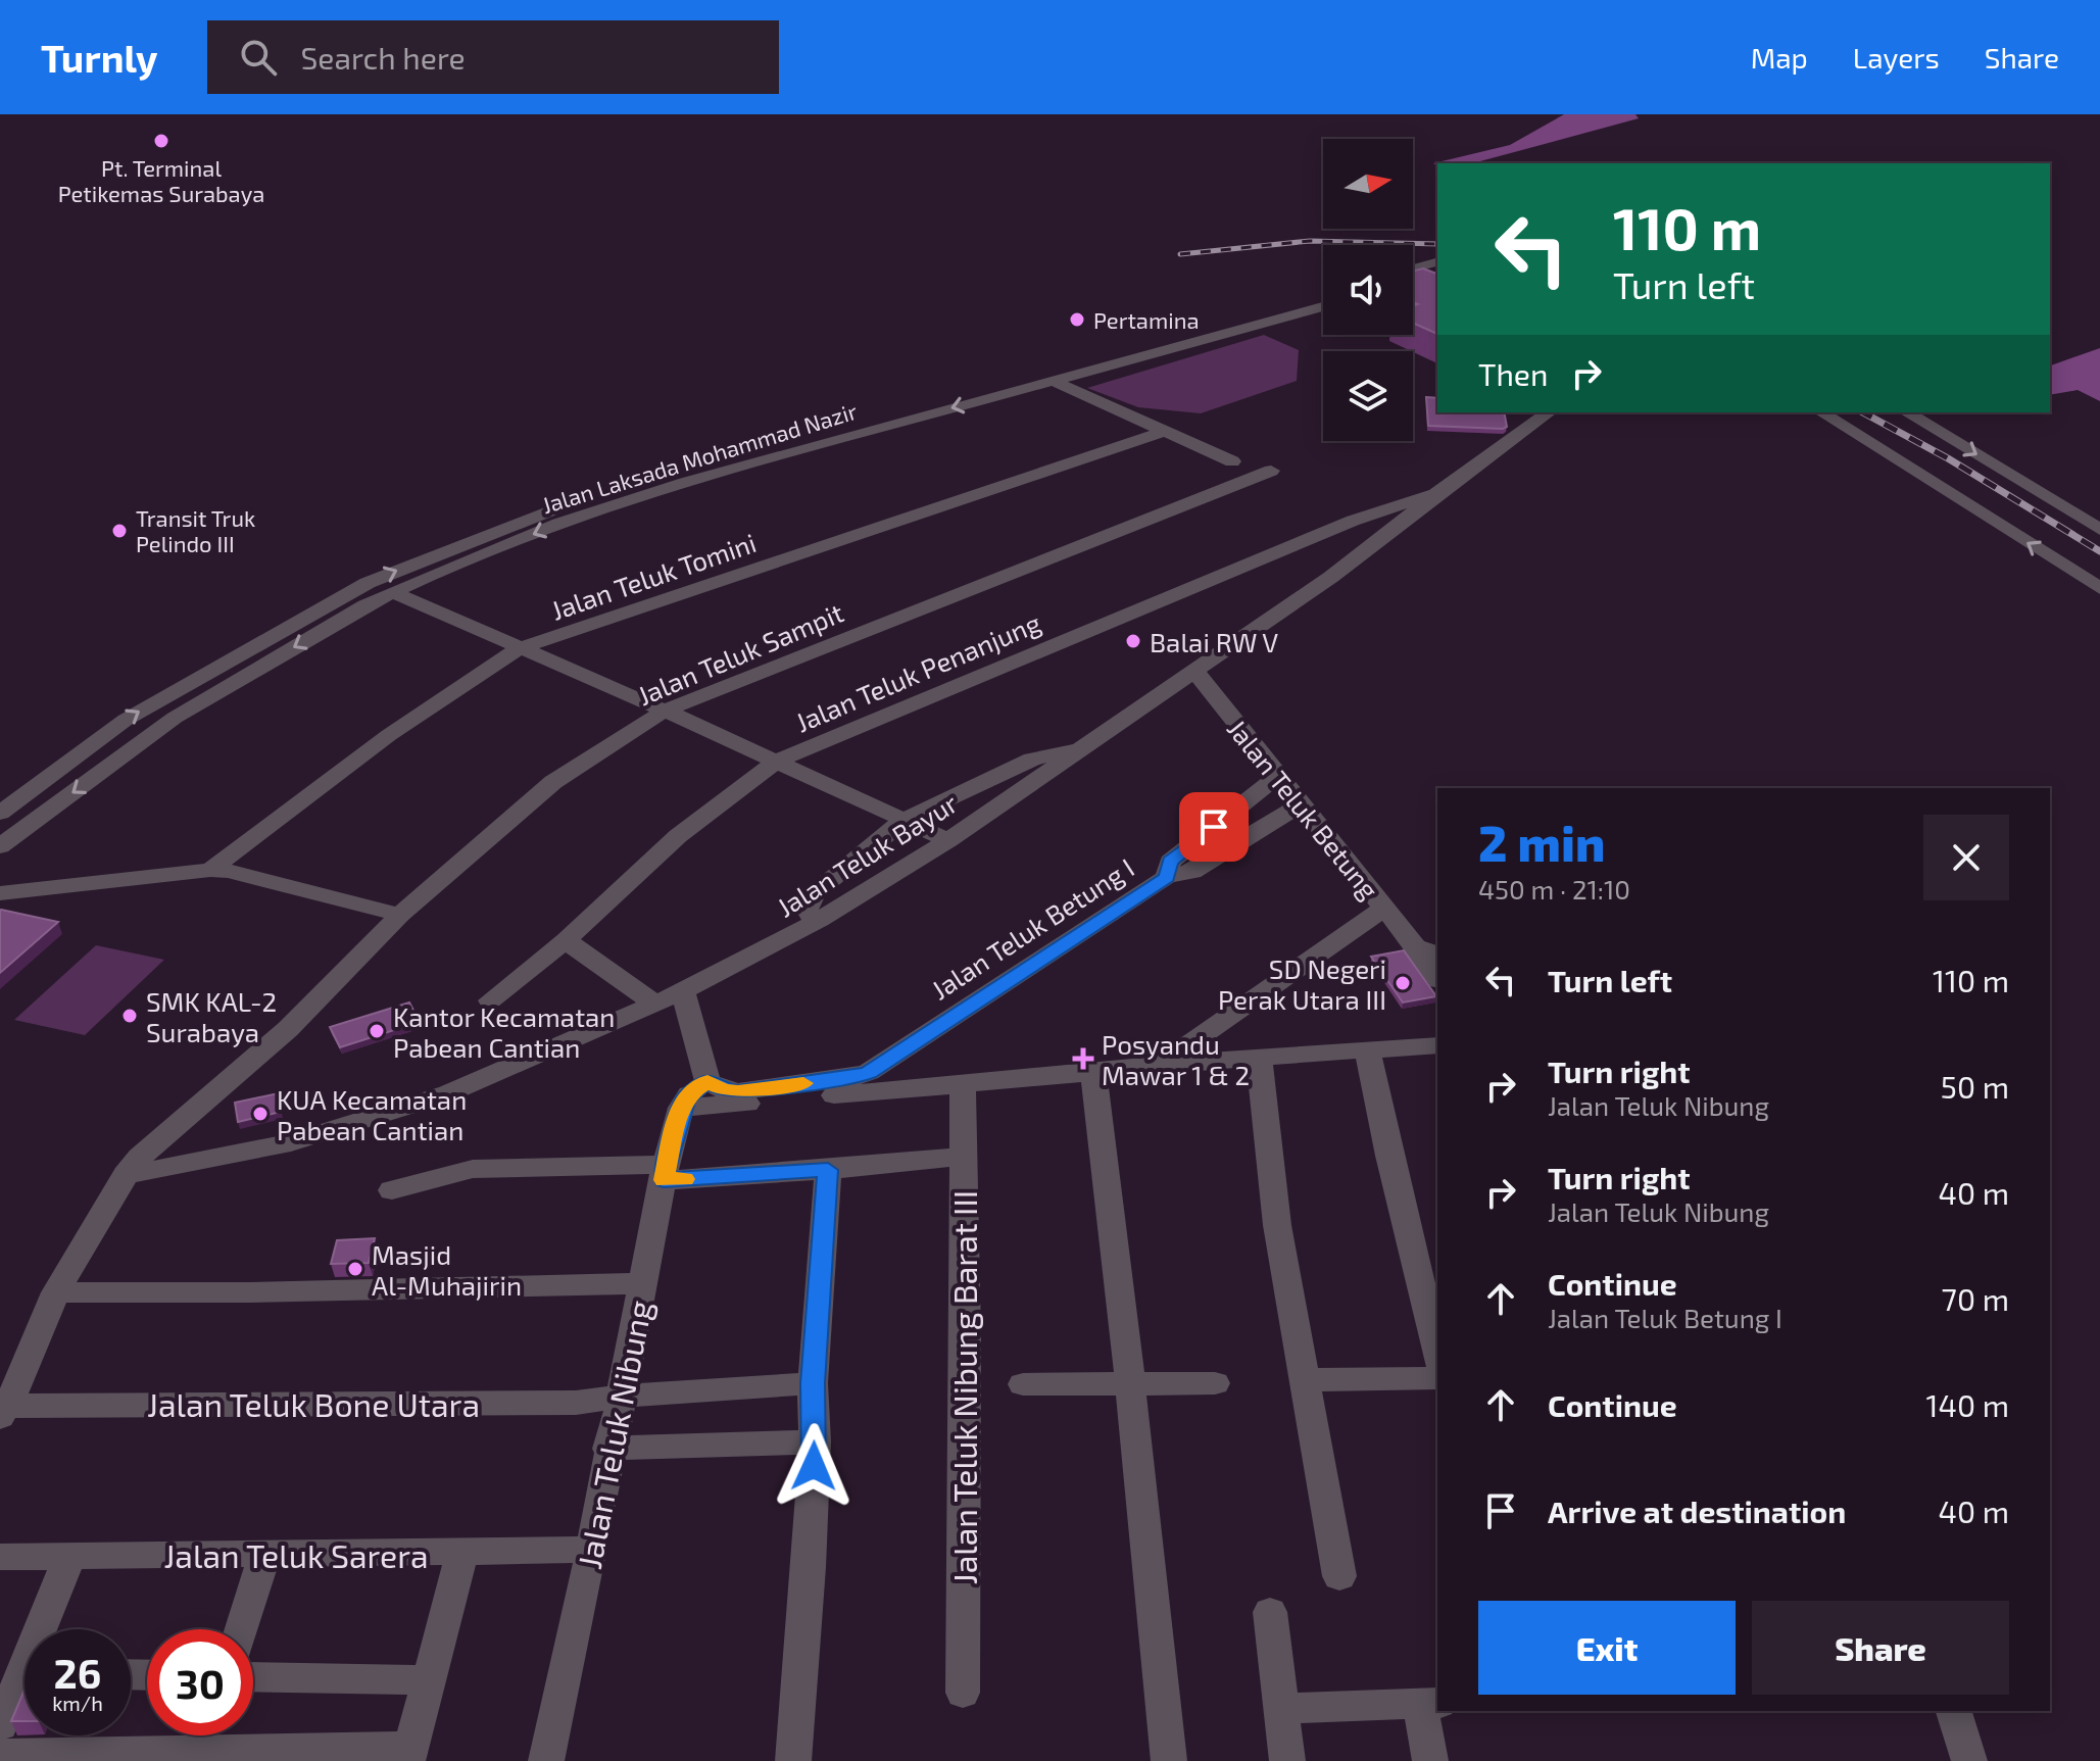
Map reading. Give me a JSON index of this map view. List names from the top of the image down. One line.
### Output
{"streets":{"street":["Jalan Laksada Mohammad Nazir","Jalan Teluk Tomini","Jalan Teluk Sampit","Jalan Teluk Penanjung","Jalan Teluk Betung","Jalan Teluk Bayur","Jalan Teluk Betung I","Jalan Teluk Nibung Barat III","Jalan Teluk Bone Utara","Jalan Teluk Nibung","Jalan Teluk Sarera"]},"crossings":[["Jalan Teluk Sampit","Jalan Teluk Bayur"],["Jalan Teluk Sampit","Jalan Teluk Bone Utara"],["Jalan Teluk Penanjung","Jalan Teluk Bayur"],["Jalan Teluk Betung","Jalan Teluk Bayur"],["Jalan Teluk Betung","Jalan Teluk Betung I"],["Jalan Teluk Bone Utara","Jalan Teluk Nibung"],["Jalan Teluk Nibung","Jalan Teluk Sarera"]],"places":{"other":["Pt. Terminal Petikemas Surabaya","Pertamina","Transit Truk Pelindo III","Balai RW V","SD Negeri Perak Utara III","SMK KAL-2 Surabaya","Kantor Kecamatan Pabean Cantian","KUA Kecamatan Pabean Cantian","Masjid Al-Muhajirin"],"health":["Posyandu Mawar 1 & 2"]},"north":"right","page":{"header":"Turnly","search":"Search here","nav":["Map","Layers","Share"],"turn":["110 m","Turn left"],"then":"Then","heading":["2 min","450 m · 21:10"],"list":[{"name":"Turn left","value":"110 m"},{"name":"Turn right","note":"Jalan Teluk Nibung","value":"50 m"},{"name":"Turn right","note":"Jalan Teluk Nibung","value":"40 m"},{"name":"Continue","note":"Jalan Teluk Betung I","value":"70 m"},{"name":"Continue","value":"140 m"},{"name":"Arrive at destination","value":"40 m"}],"buttons":["Exit","Share"],"speed":"26 km/h","limit":"30"}}
